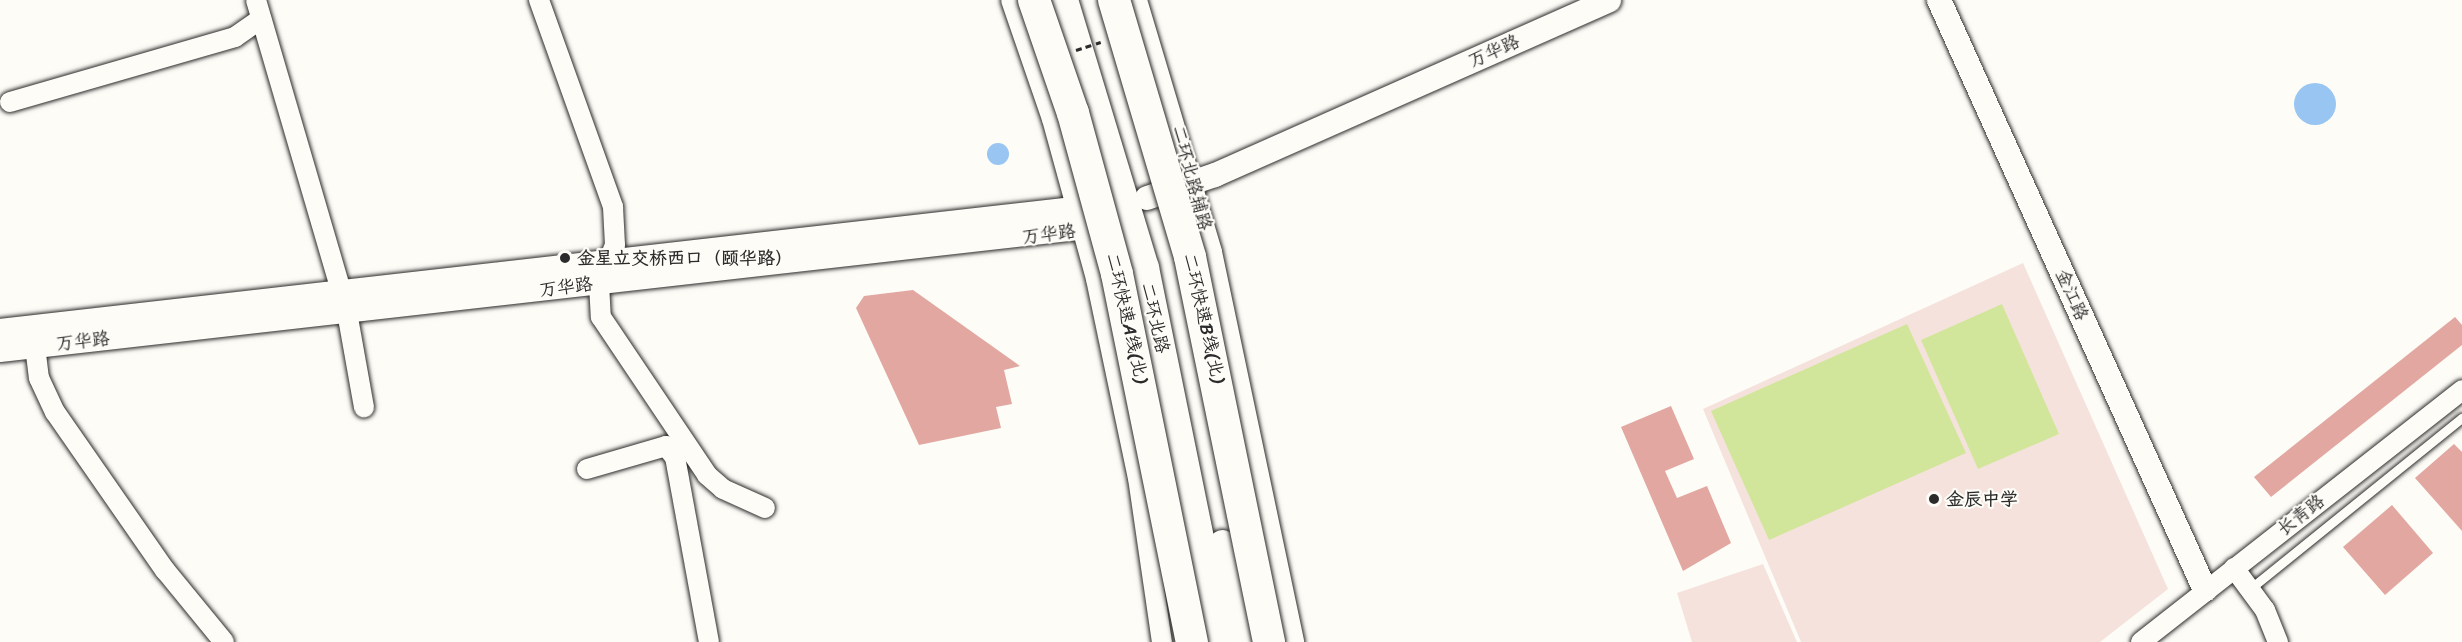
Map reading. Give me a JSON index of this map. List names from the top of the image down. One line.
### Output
{"streets":{"highway":["二环快速A线(北)","二环快速B线(北)"],"main road":["二环北路"],"street":["万华路","二环北路辅路","金江路","长青路"]},"crossings":[["万华路","二环北路辅路"],["万华路","二环北路"],["金江路","长青路"]],"places":["金星立交桥西口（颐华路）","金辰中学"]}
